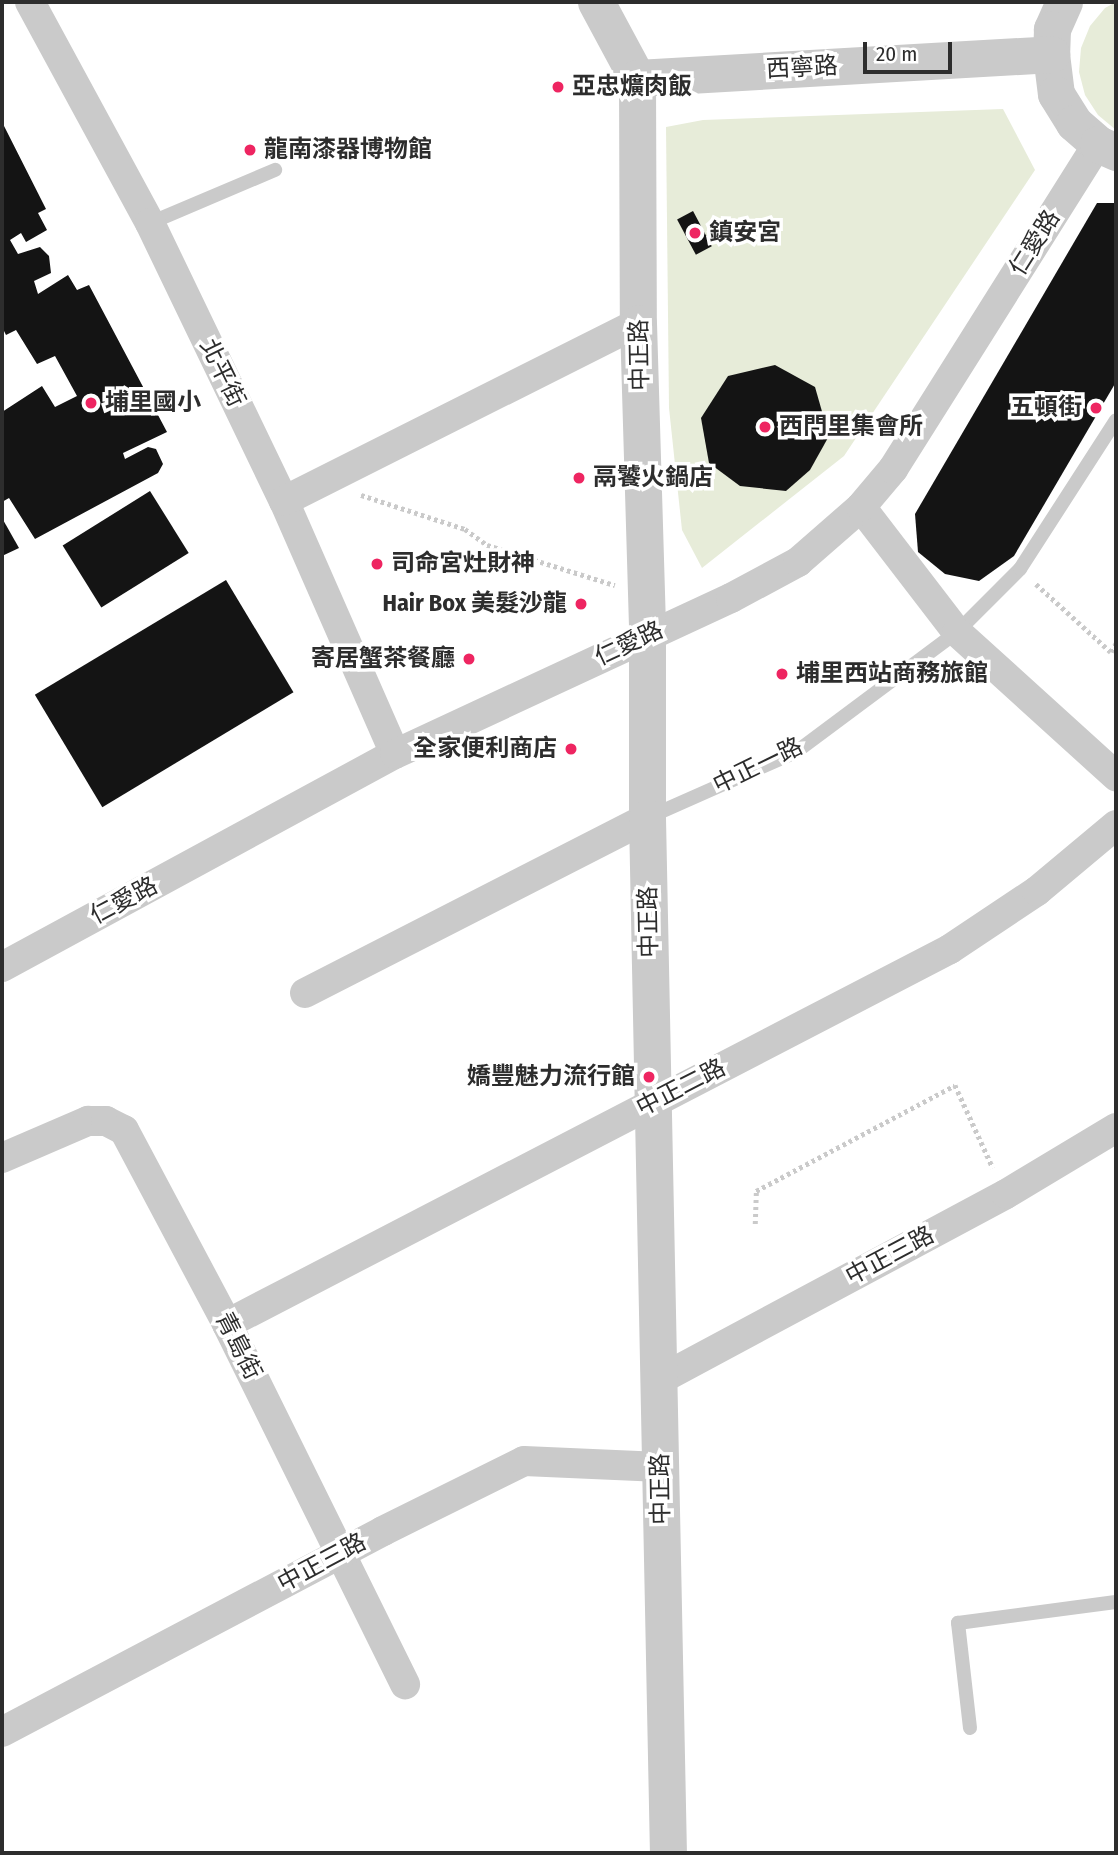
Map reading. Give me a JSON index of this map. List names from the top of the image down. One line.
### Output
{"streets":{"street":["西寧路","仁愛路","中正路","北平街","中正一路","中正二路","中正三路","青島街"]},"crossings":[["西寧路","中正路"],["仁愛路","中正路"],["仁愛路","北平街"],["中正路","中正一路"],["中正路","中正二路"],["中正路","中正三路"],["中正二路","青島街"],["中正三路","青島街"]],"places":["亞忠爌肉飯","龍南漆器博物館","鎮安宮","埔里國小","五頓街","西門里集會所","鬲饕火鍋店","司命宮灶財神","Hair Box 美髮沙龍","寄居蟹茶餐廳","埔里西站商務旅館","全家便利商店","嬌豐魅力流行館"],"scale_bar":"20 m"}
